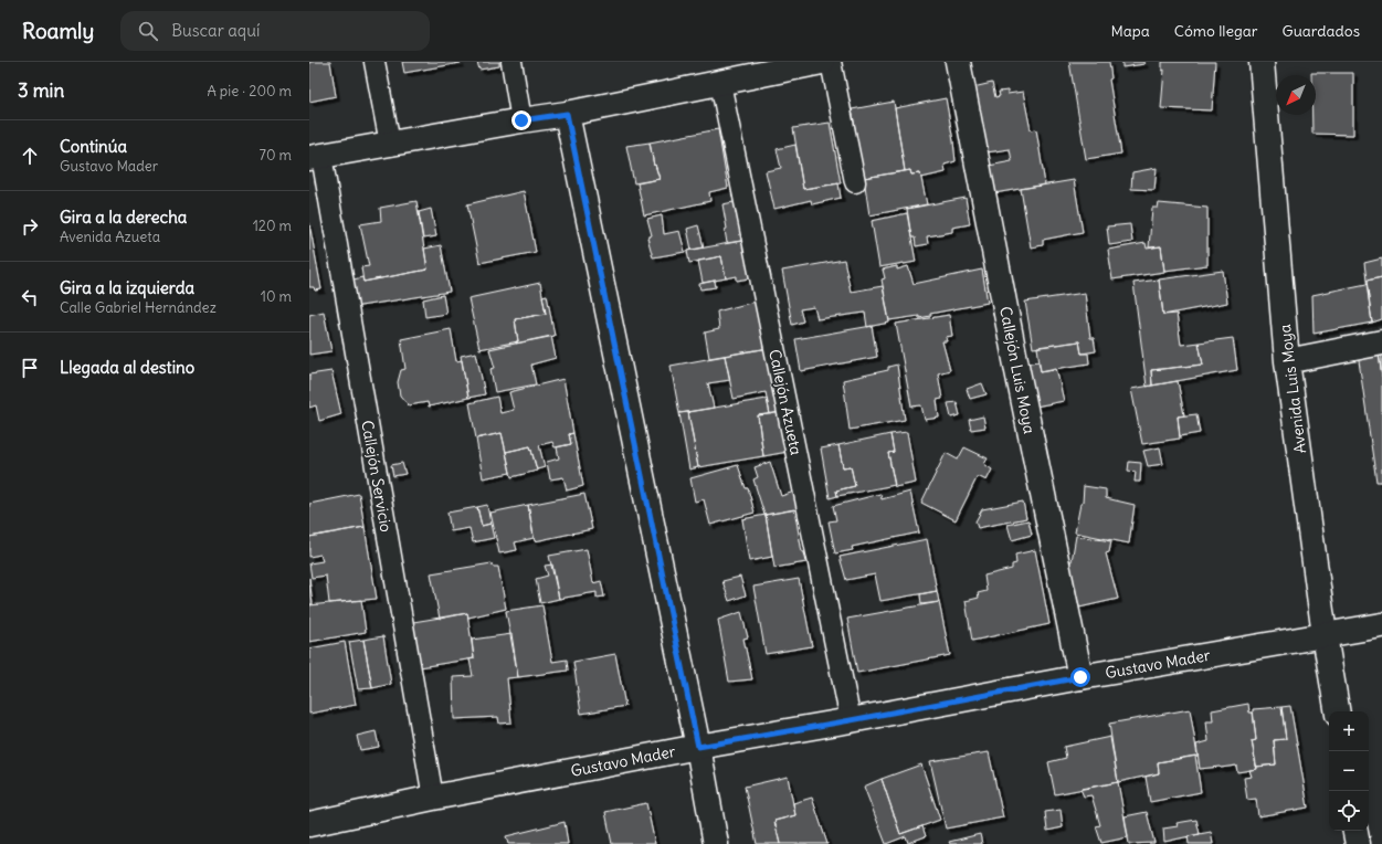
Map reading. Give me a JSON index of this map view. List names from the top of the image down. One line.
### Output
{"streets":{"street":["Callejón Luis Moya","Avenida Luis Moya","Gustavo Mader"],"lane":["Callejón Azueta","Callejón Servicio"]},"crossings":[["Callejón Luis Moya","Gustavo Mader"],["Avenida Luis Moya","Gustavo Mader"],["Callejón Azueta","Gustavo Mader"],["Callejón Servicio","Gustavo Mader"]],"north":"bottom left","page":{"header":"Roamly","search":"Buscar aquí","nav":["Mapa","Cómo llegar","Guardados"],"heading":["3 min","A pie · 200 m"],"list":[["Continúa","Gustavo Mader","70 m"],["Gira a la derecha","Avenida Azueta","120 m"],["Gira a la izquierda","Calle Gabriel Hernández","10 m"],"Llegada al destino"],"map_buttons":["+","−"]}}
